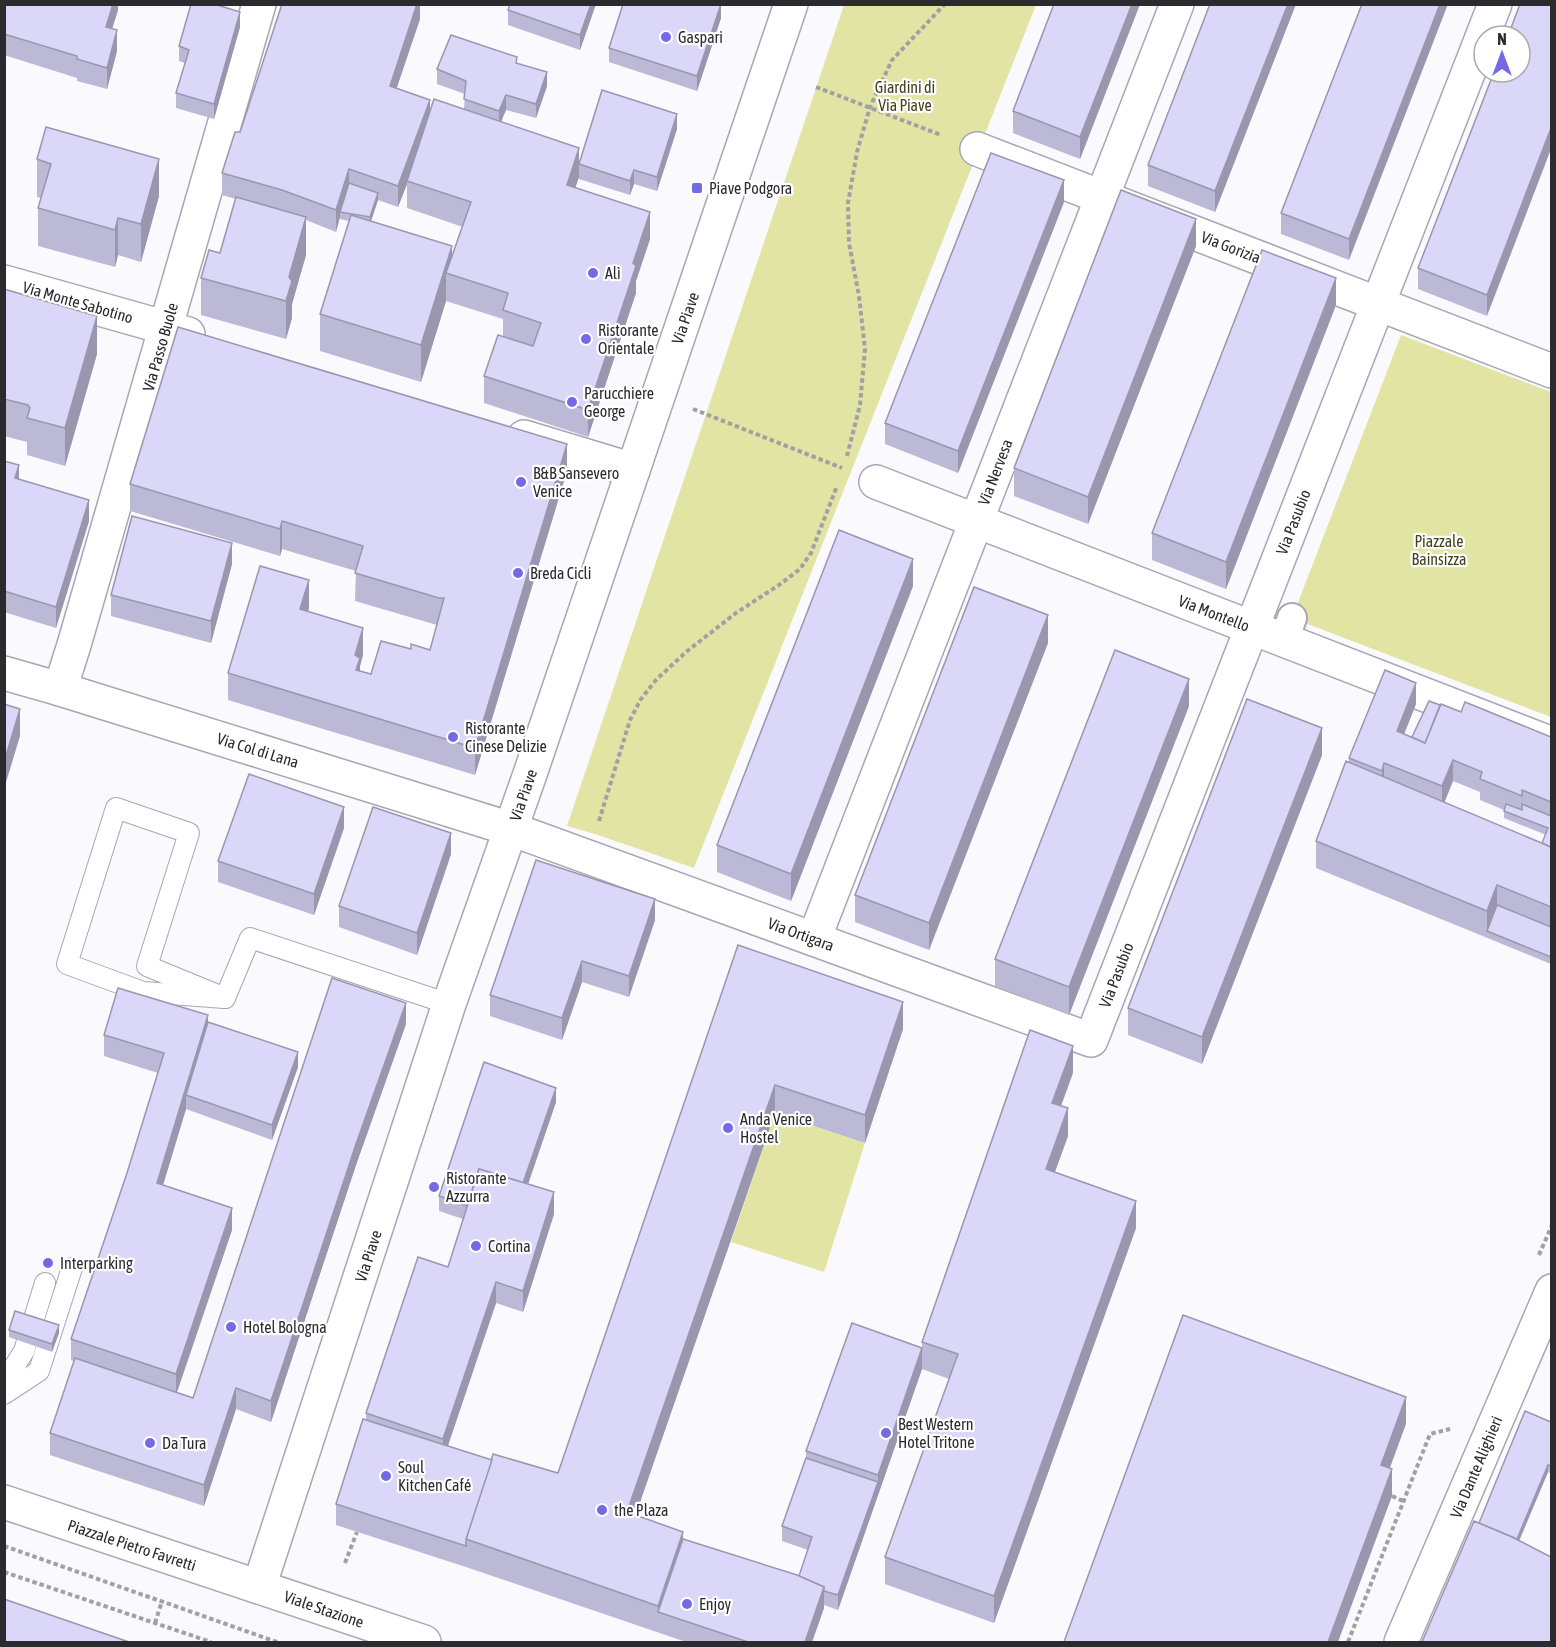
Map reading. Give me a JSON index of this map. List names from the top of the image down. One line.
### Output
{"streets":{"street":["Via Gorizia","Via Monte Sabotino","Via Piave","Via Passo Buole","Via Nervesa","Via Pasubio","Via Montello","Via Col di Lana","Via Ortigara","Via Dante Alighieri","Piazzale Pietro Favretti","Viale Stazione"]},"crossings":[["Via Gorizia","Via Nervesa"],["Via Gorizia","Via Pasubio"],["Via Monte Sabotino","Via Passo Buole"],["Via Piave","Via Col di Lana"],["Via Piave","Via Ortigara"],["Via Piave","Piazzale Pietro Favretti"],["Via Piave","Viale Stazione"],["Via Passo Buole","Via Col di Lana"],["Via Nervesa","Via Montello"],["Via Nervesa","Via Ortigara"],["Via Pasubio","Via Montello"],["Via Pasubio","Via Ortigara"],["Via Col di Lana","Via Ortigara"],["Piazzale Pietro Favretti","Viale Stazione"]],"parks":["Giardini di Via Piave","Piazzale Bainsizza"],"places":{"other":["Gaspari","Alì","Ristorante Orientale","Parucchiere George","B&B Sansevero Venice","Breda Cicli","Ristorante Cinese Delizie","Anda Venice Hostel","Ristorante Azzurra","Cortina","Interparking","Hotel Bologna","Best Western Hotel Tritone","Da Tura","Soul Kitchen Café","the Plaza","Enjoy"],"transit":["Piave Podgora"]},"north":"top"}
